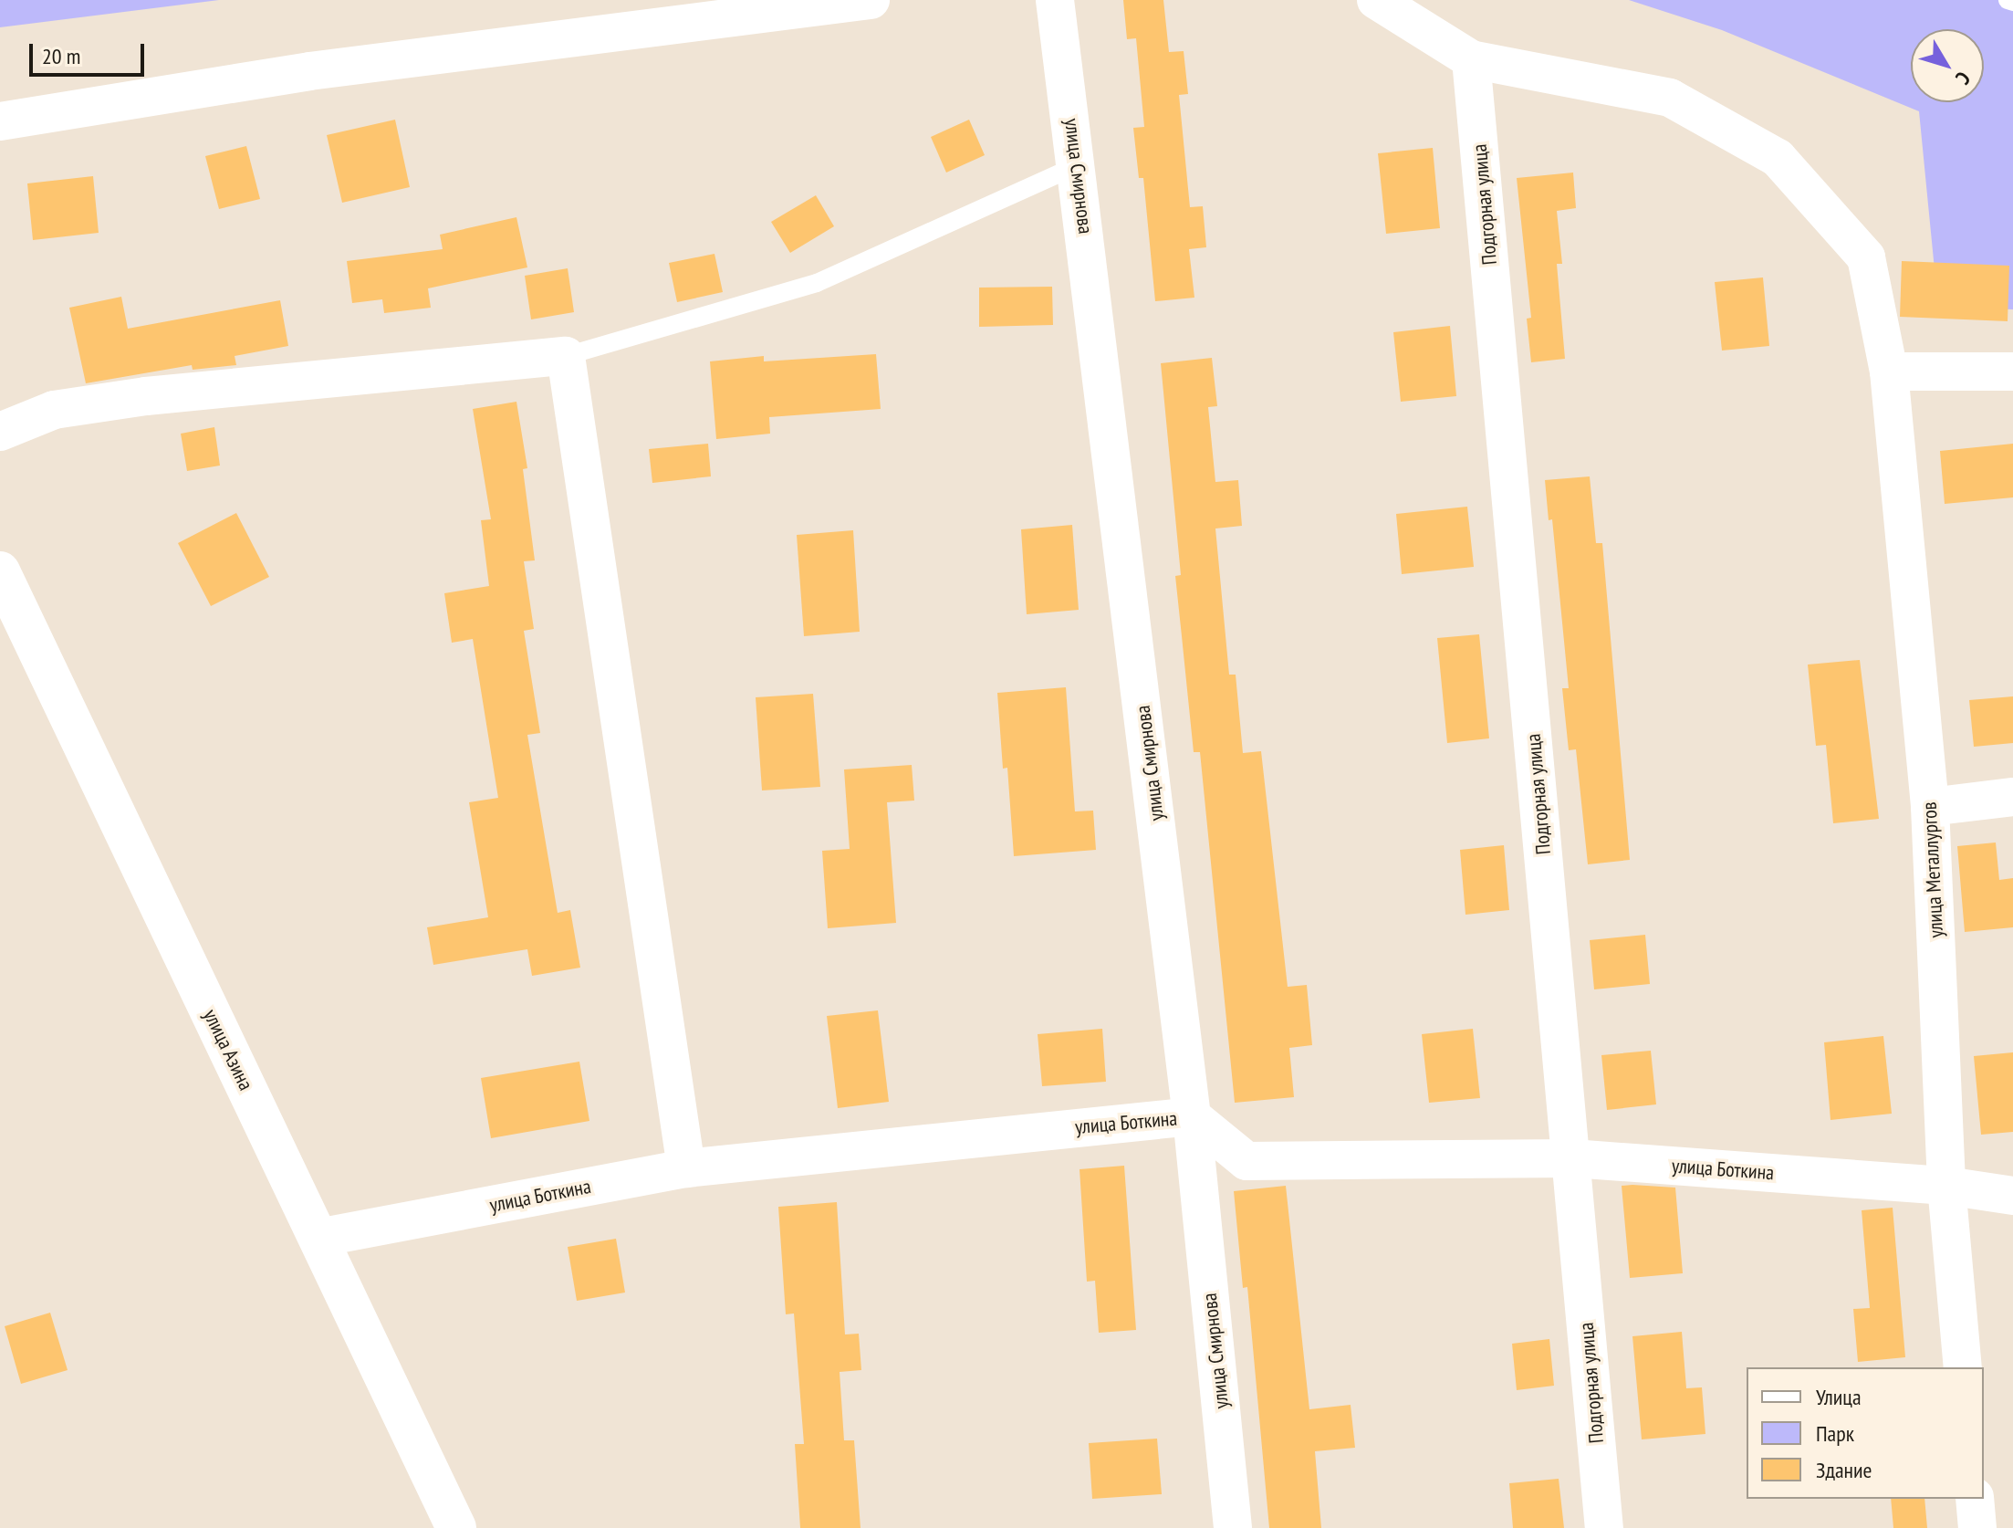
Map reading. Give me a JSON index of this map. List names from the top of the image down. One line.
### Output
{"streets":{"main road":["улица Азина"],"street":["улица Смирнова","Подгорная улица","улица Металлургов","улица Боткина"]},"crossings":[["улица Смирнова","улица Боткина"],["Подгорная улица","улица Металлургов"],["Подгорная улица","улица Боткина"],["улица Металлургов","улица Боткина"],["улица Азина","улица Боткина"]],"legend":["Улица","Парк","Здание"],"scale_bar":"20 m","north":"bottom right"}
